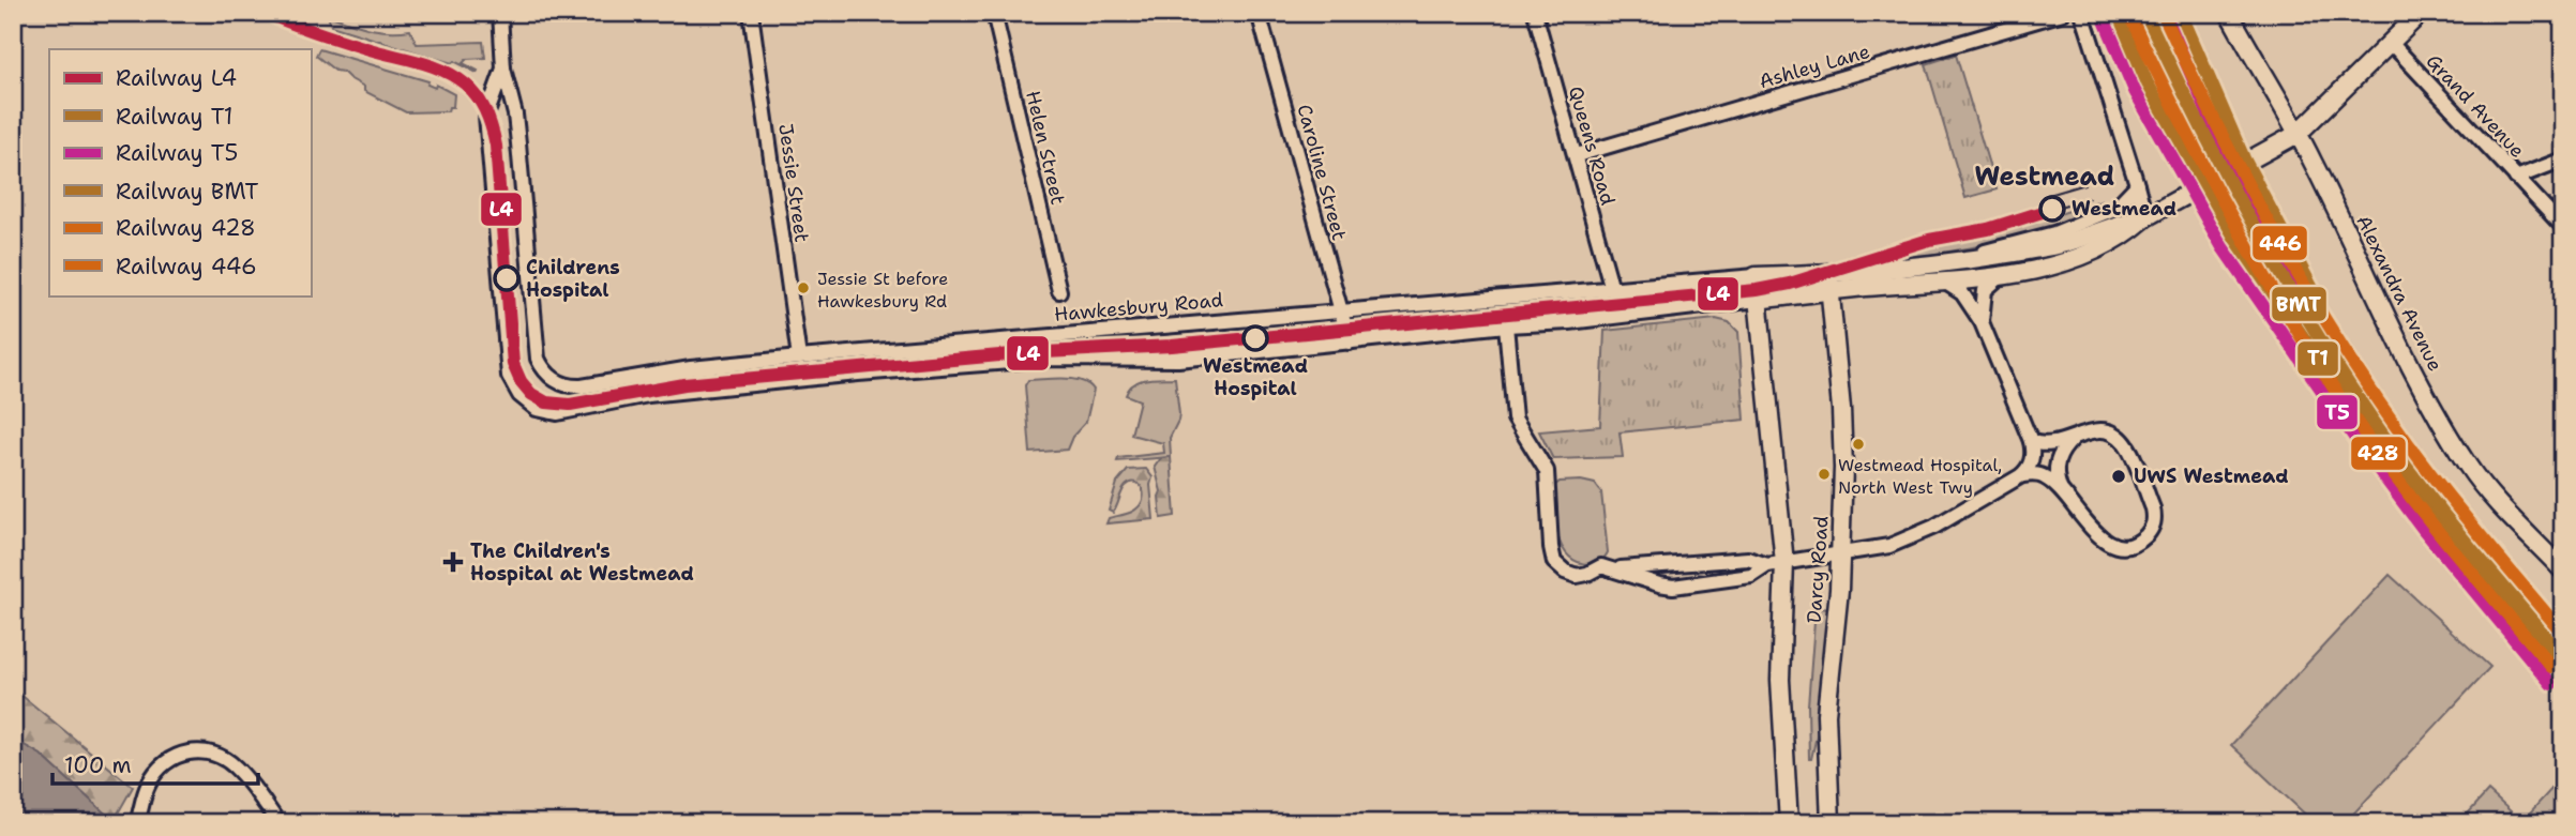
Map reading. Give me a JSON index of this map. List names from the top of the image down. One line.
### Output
{"streets":{"street":["Ashley Lane","Grand Avenue","Queens Road","Helen Street","Caroline Street","Jessie Street","Alexandra Avenue","Hawkesbury Road","Darcy Road"]},"crossings":[["Ashley Lane","Queens Road"],["Grand Avenue","Hawkesbury Road"],["Queens Road","Hawkesbury Road"],["Caroline Street","Hawkesbury Road"],["Jessie Street","Hawkesbury Road"],["Alexandra Avenue","Hawkesbury Road"],["Hawkesbury Road","Darcy Road"]],"districts":["Westmead"],"places":{"other":["Westmead","Childrens Hospital","Jessie St before Hawkesbury Rd","Westmead Hospital","Westmead Hospital, North West Twy","UWS Westmead"],"health":["The Children's Hospital at Westmead"]},"lines":["rail line L4","rail line T1","rail line BMT","rail line 446","rail line T5","rail line 428"],"legend":["Railway L4","Railway T1","Railway T5","Railway BMT","Railway 428","Railway 446"],"scale_bar":"100 m"}
